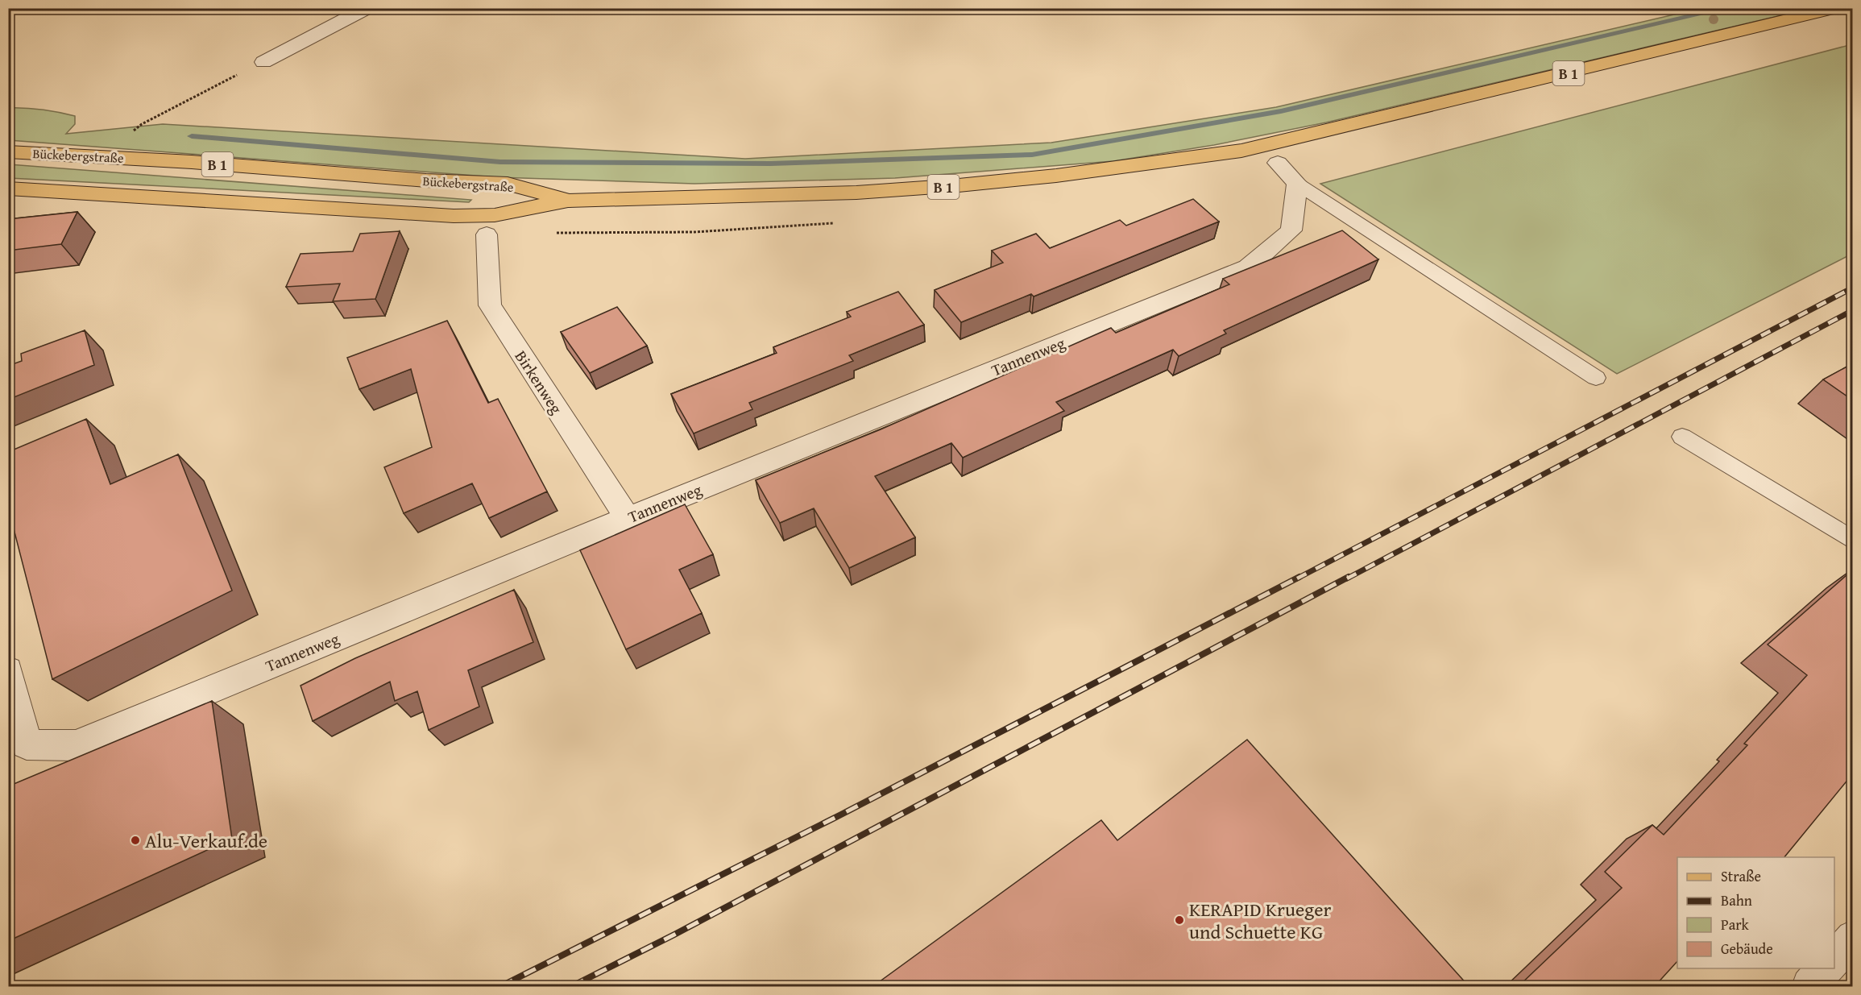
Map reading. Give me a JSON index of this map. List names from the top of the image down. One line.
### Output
{"streets":{"main road":["B 1","Bückebergstraße"],"street":["Tannenweg","Birkenweg"]},"crossings":[["B 1","Bückebergstraße"],["Tannenweg","Birkenweg"]],"places":["Alu-Verkauf.de","KERAPID Krueger und Schuette KG"],"legend":["Straße","Bahn","Park","Gebäude"]}
